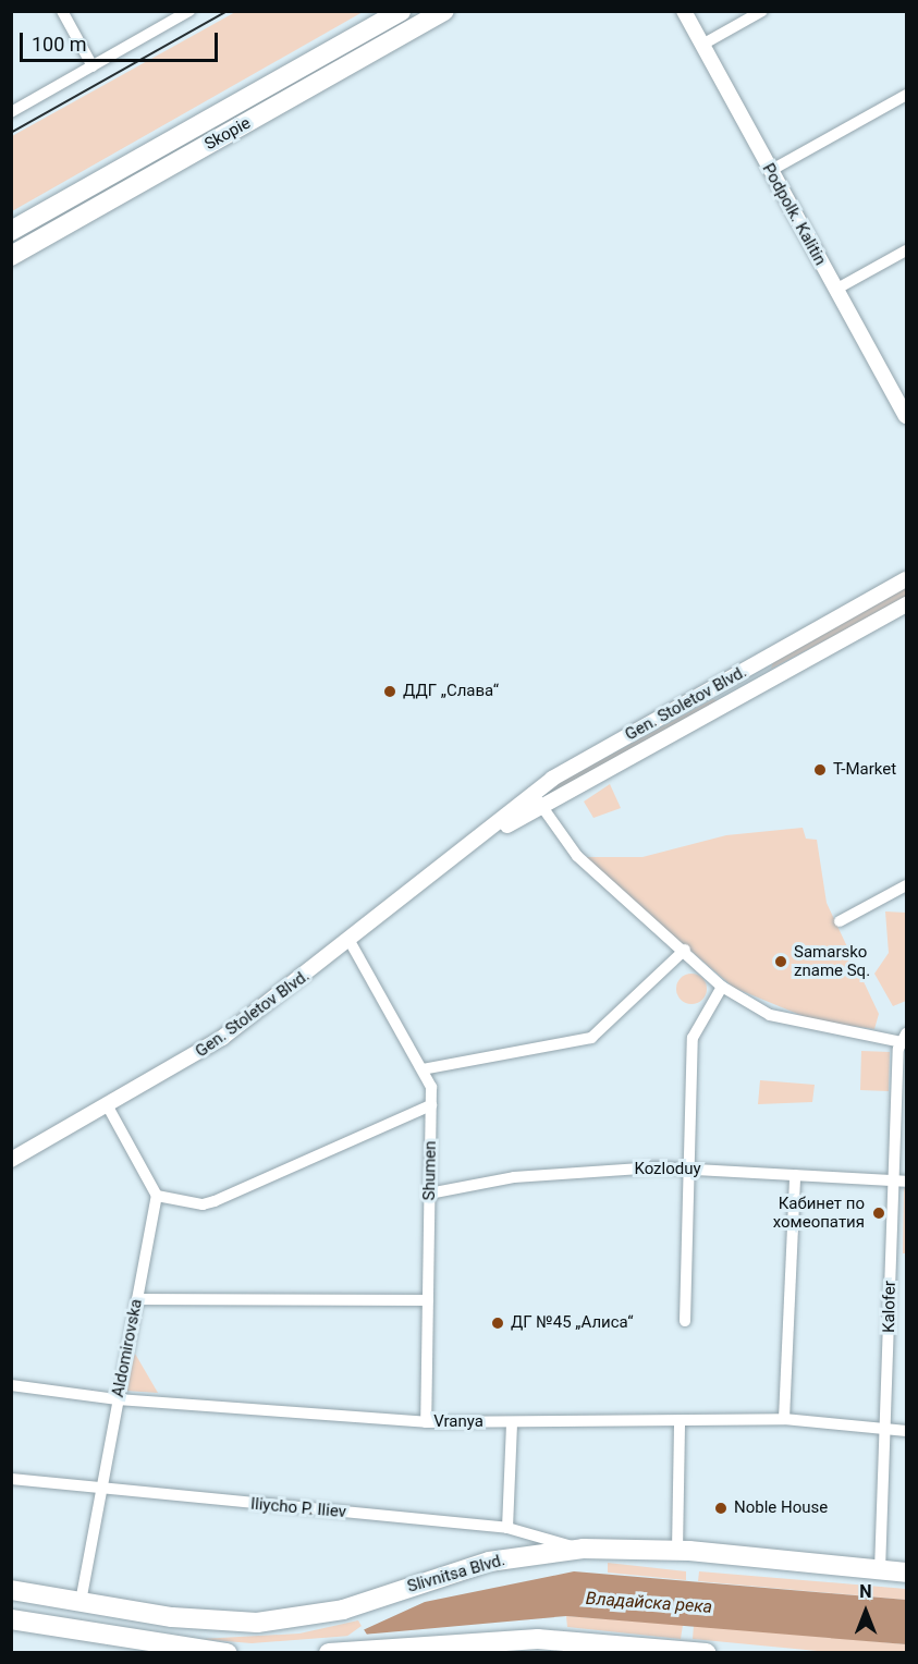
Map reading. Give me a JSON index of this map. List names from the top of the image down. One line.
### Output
{"streets":{"main road":["Skopie","Slivnitsa Blvd."],"street":["Podpolk. Kalitin","Gen. Stoletov Blvd.","Kozloduy","Shumen","Kalofer","Aldomirovska","Vranya","Iliycho P. Iliev"]},"crossings":[["Gen. Stoletov Blvd.","Shumen"],["Kozloduy","Shumen"],["Kozloduy","Kalofer"],["Shumen","Vranya"],["Kalofer","Vranya"],["Kalofer","Slivnitsa Blvd."],["Aldomirovska","Vranya"],["Aldomirovska","Iliycho P. Iliev"],["Aldomirovska","Slivnitsa Blvd."],["Iliycho P. Iliev","Slivnitsa Blvd."]],"water":["Владайска река"],"places":["ДДГ „Слава“","T-Market","Samarsko zname Sq.","Кабинет по хомеопатия","ДГ №45 „Алиса“","Noble House"],"scale_bar":"100 m","north":"top"}
